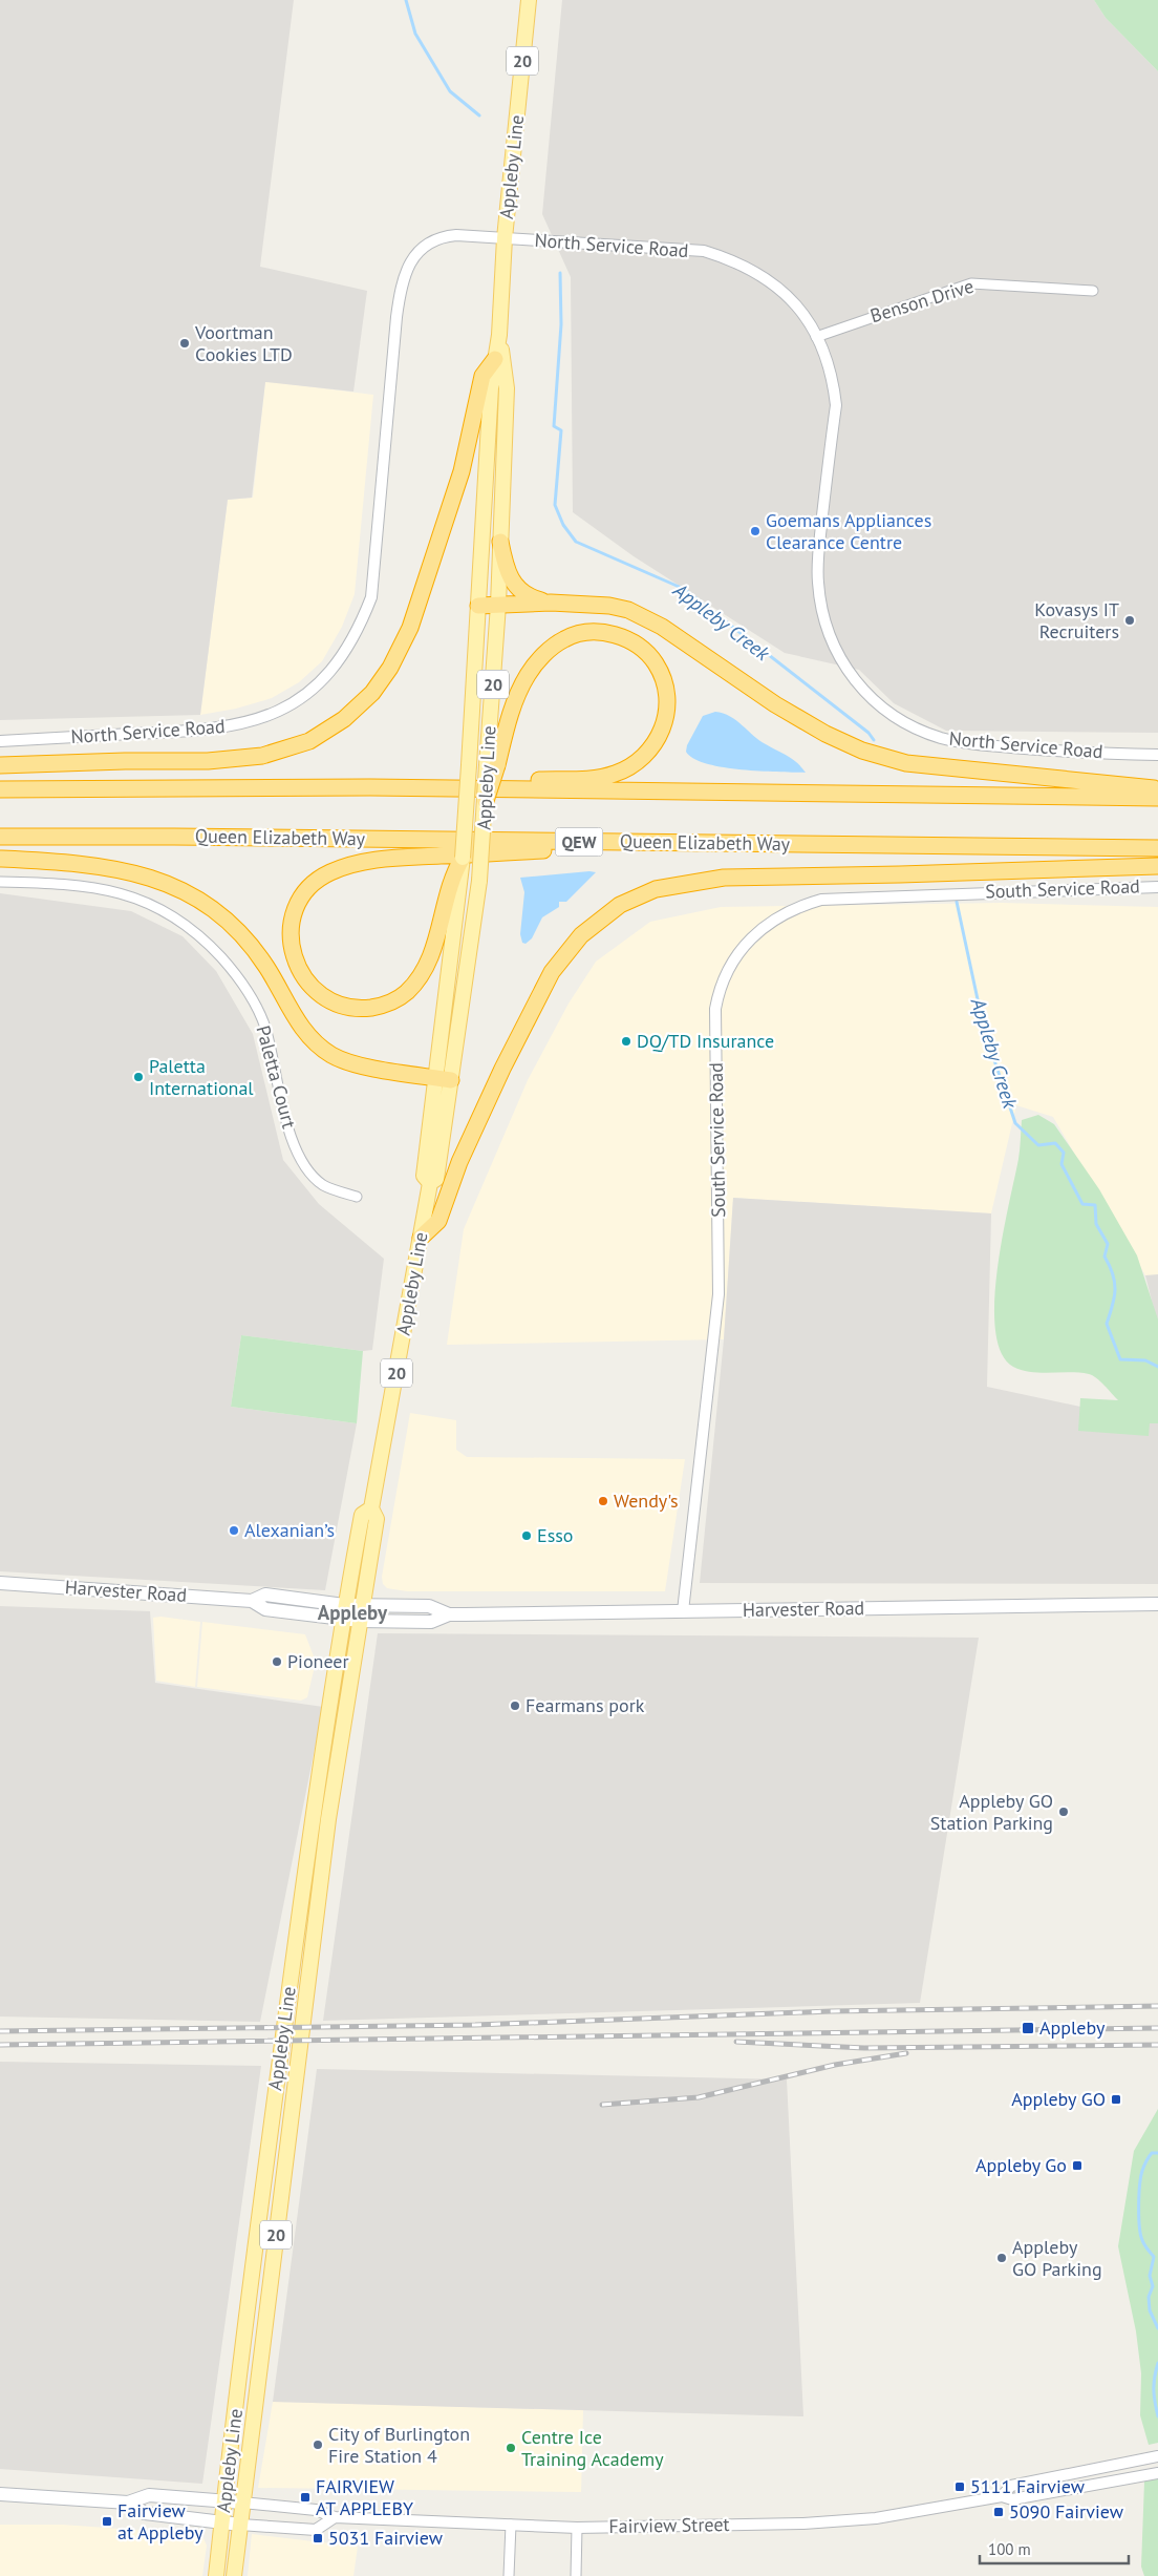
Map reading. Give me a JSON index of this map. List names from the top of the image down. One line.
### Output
{"streets":{"highway":["Queen Elizabeth Way","QEW"],"main road":["20","Appleby Line","Harvester Road","Fairview Street"],"street":["North Service Road","Benson Drive","South Service Road","Paletta Court"]},"crossings":[["Appleby Line","North Service Road"],["Appleby Line","Harvester Road"],["Appleby Line","Fairview Street"],["North Service Road","Benson Drive"],["South Service Road","Harvester Road"]],"districts":["Appleby"],"water":["Appleby Creek"],"places":{"other":["Voortman Cookies LTD","Goemans Appliances Clearance Centre","Kovasys IT Recruiters","DQ/TD Insurance","Paletta International","Wendy's","Alexanian’s","Esso","Pioneer","Fearmans pork","Appleby GO Station Parking","Appleby GO Parking","City of Burlington Fire Station 4","Centre Ice Training Academy"],"transit":["Appleby","Appleby GO","Appleby Go","5111 Fairview","FAIRVIEW AT APPLEBY","5090 Fairview","Fairview at Appleby","5031 Fairview"]},"scale_bar":"100 m"}
